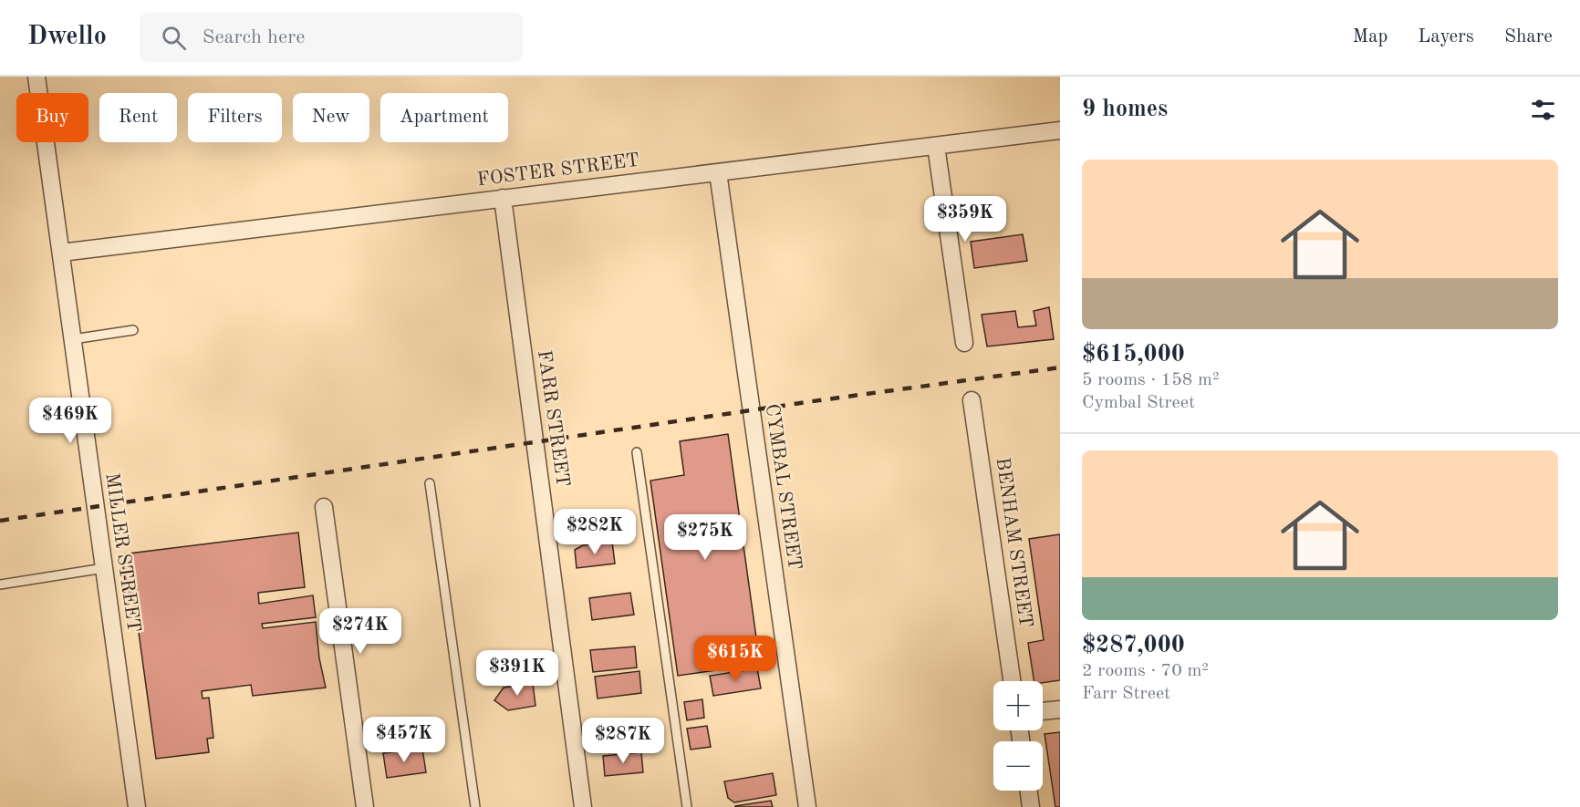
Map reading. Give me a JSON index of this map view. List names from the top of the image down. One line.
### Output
{"streets":{"street":["FOSTER STREET","FARR STREET","CYMBAL STREET","BENHAM STREET","MILLER STREET"]},"crossings":[["FOSTER STREET","FARR STREET"],["FOSTER STREET","CYMBAL STREET"],["FOSTER STREET","MILLER STREET"]],"page":{"header":"Dwello","search":"Search here","nav":["Map","Layers","Share"],"heading":"9 homes","chip":["Buy","Rent","Filters","New","Apartment"],"list":[{"name":"$615,000","note":"5 rooms · 158 m² · Cymbal Street"},{"name":"$287,000","note":"2 rooms · 70 m² · Farr Street"}],"price":["$359K","$469K","$282K","$275K","$274K","$615K","$391K","$457K","$287K"],"map_buttons":["+","−"]}}
